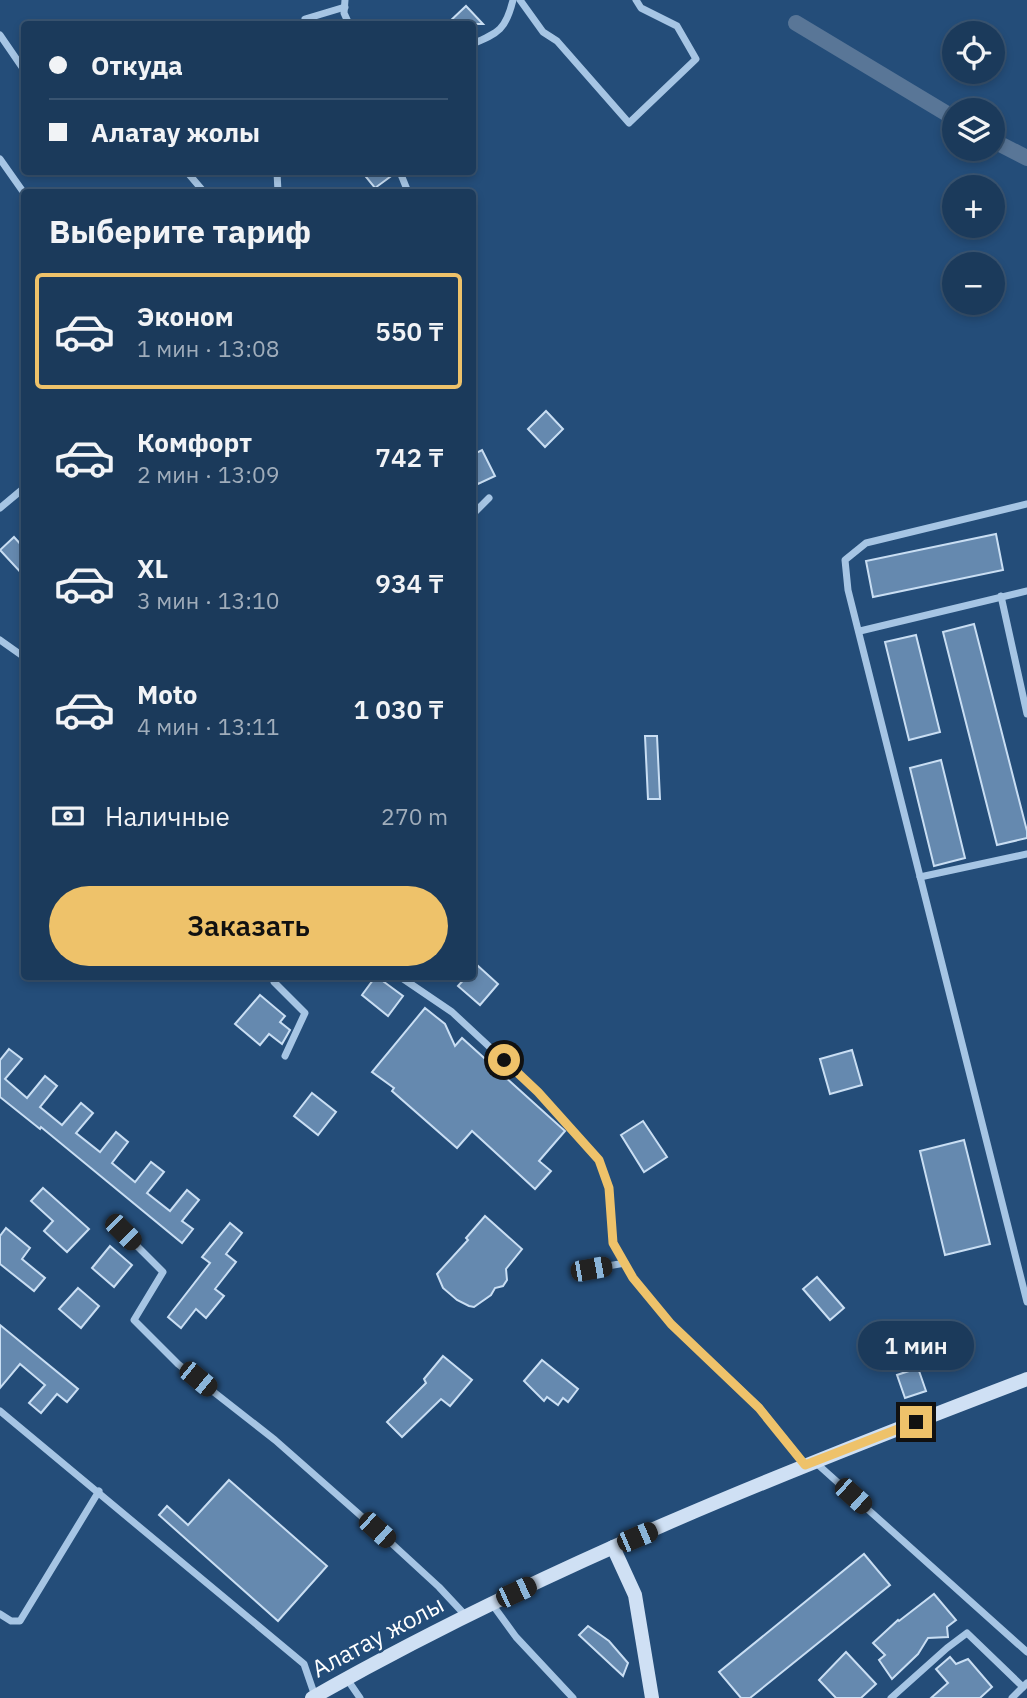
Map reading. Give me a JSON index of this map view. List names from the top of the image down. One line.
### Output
{"streets":{"main road":["Алатау жолы"]},"page":{"map_buttons":["+","−"],"banner":["Откуда","Алатау жолы"],"heading":"Выберите тариф","list":[{"name":"Эконом","note":"1 мин · 13:08","value":"550 ₸"},{"name":"Комфорт","note":"2 мин · 13:09","value":"742 ₸"},{"name":"XL","note":"3 мин · 13:10","value":"934 ₸"},{"name":"Moto","note":"4 мин · 13:11","value":"1 030 ₸"}],"pay":["Наличные","270 m"],"buttons":"Заказать","bubble":"1 мин"}}
